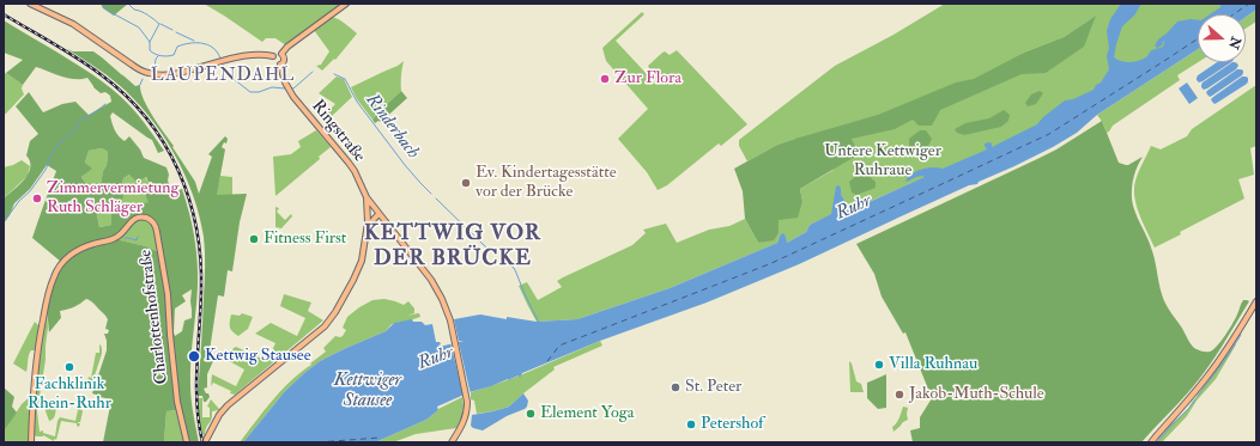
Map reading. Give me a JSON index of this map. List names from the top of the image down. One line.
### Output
{"streets":{"main road":["Ringstraße","Charlottenhofstraße"]},"districts":["LAUPENDAHL","KETTWIG VOR DER BRÜCKE"],"water":["Rinderbach","Ruhr","Kettwiger Stausee"],"parks":["Untere Kettwiger Ruhraue"],"places":["Zur Flora","Ev. Kindertagesstätte vor der Brücke","Zimmervermietung Ruth Schläger","Fitness First","Kettwig Stausee","Villa Ruhnau","Fachklinik Rhein-Ruhr","St. Peter","Jakob-Muth-Schule","Element Yoga","Petershof"],"north":"right"}
